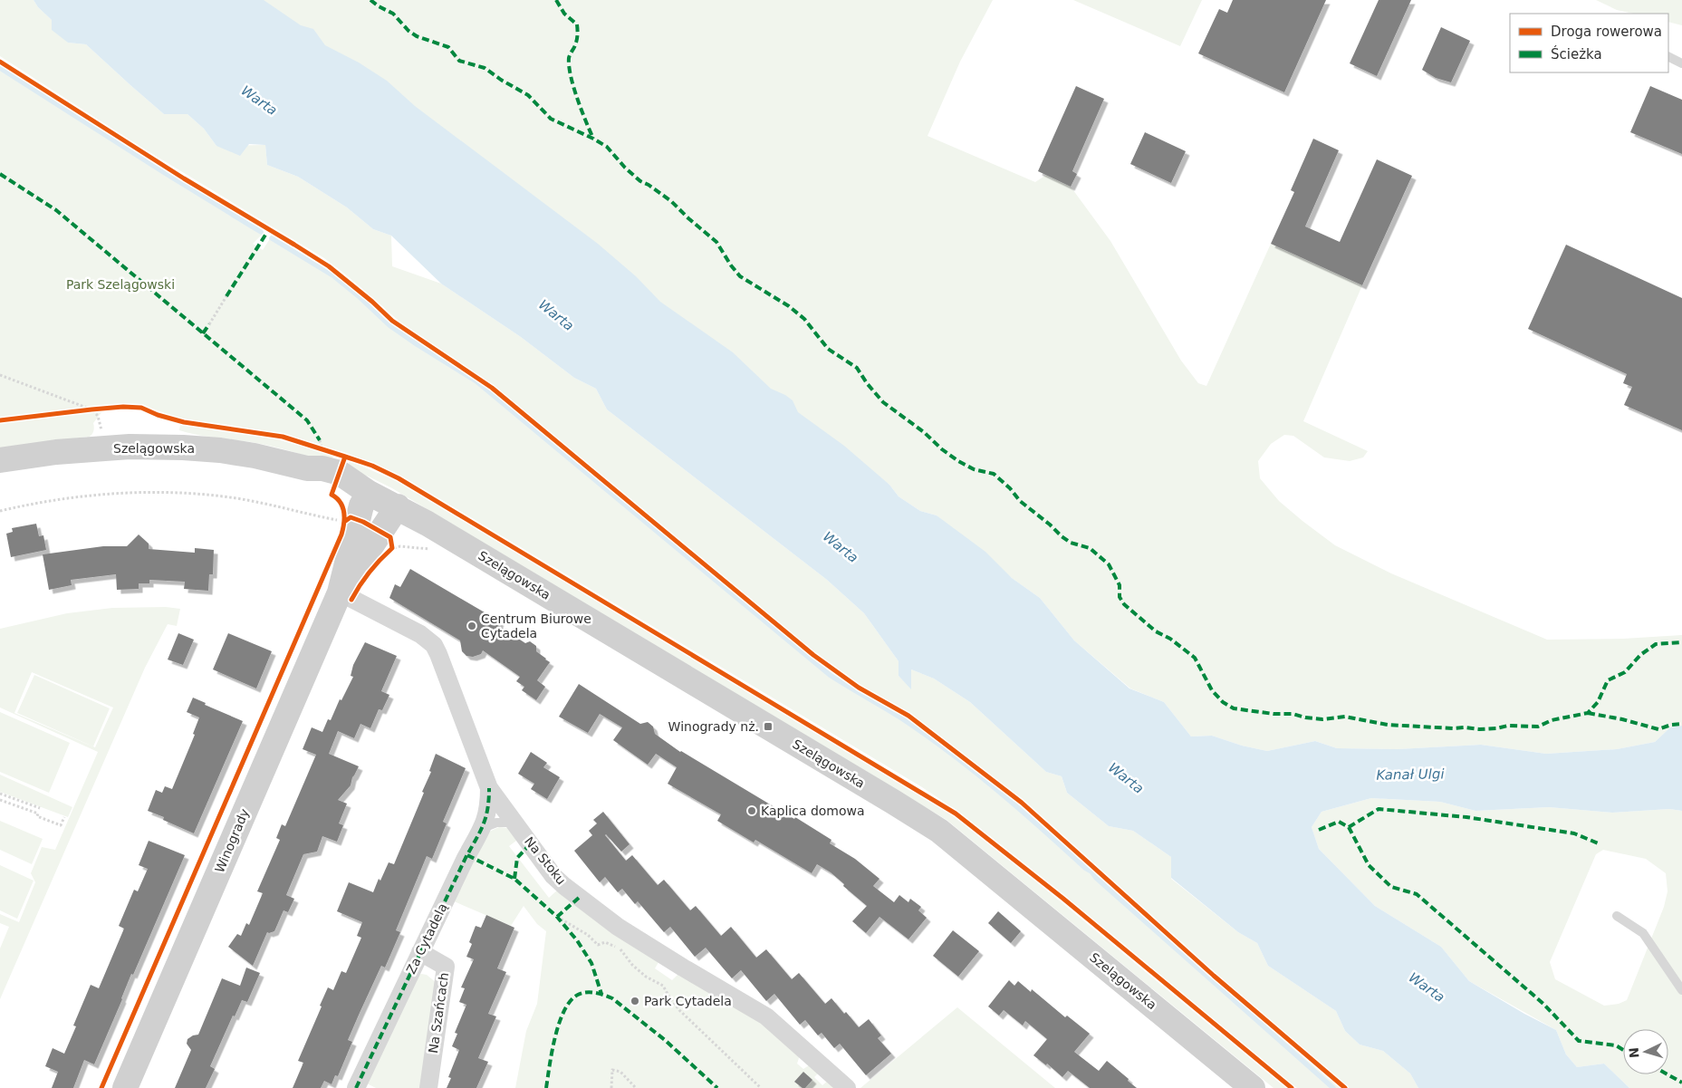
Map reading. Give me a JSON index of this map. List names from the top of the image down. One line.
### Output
{"streets":{"street":["Szelągowska","Winogrady","Na Stoku","Za Cytadelą","Na Szańcach"]},"crossings":[["Szelągowska","Winogrady"],["Winogrady","Na Stoku"],["Na Stoku","Za Cytadelą"],["Za Cytadelą","Na Szańcach"]],"water":["Warta","Kanał Ulgi"],"parks":["Park Szelągowski"],"places":{"other":["Centrum Biurowe Cytadela","Kaplica domowa","Park Cytadela"],"transit":["Winogrady nż."]},"legend":["Droga rowerowa","Ścieżka"],"north":"left"}
